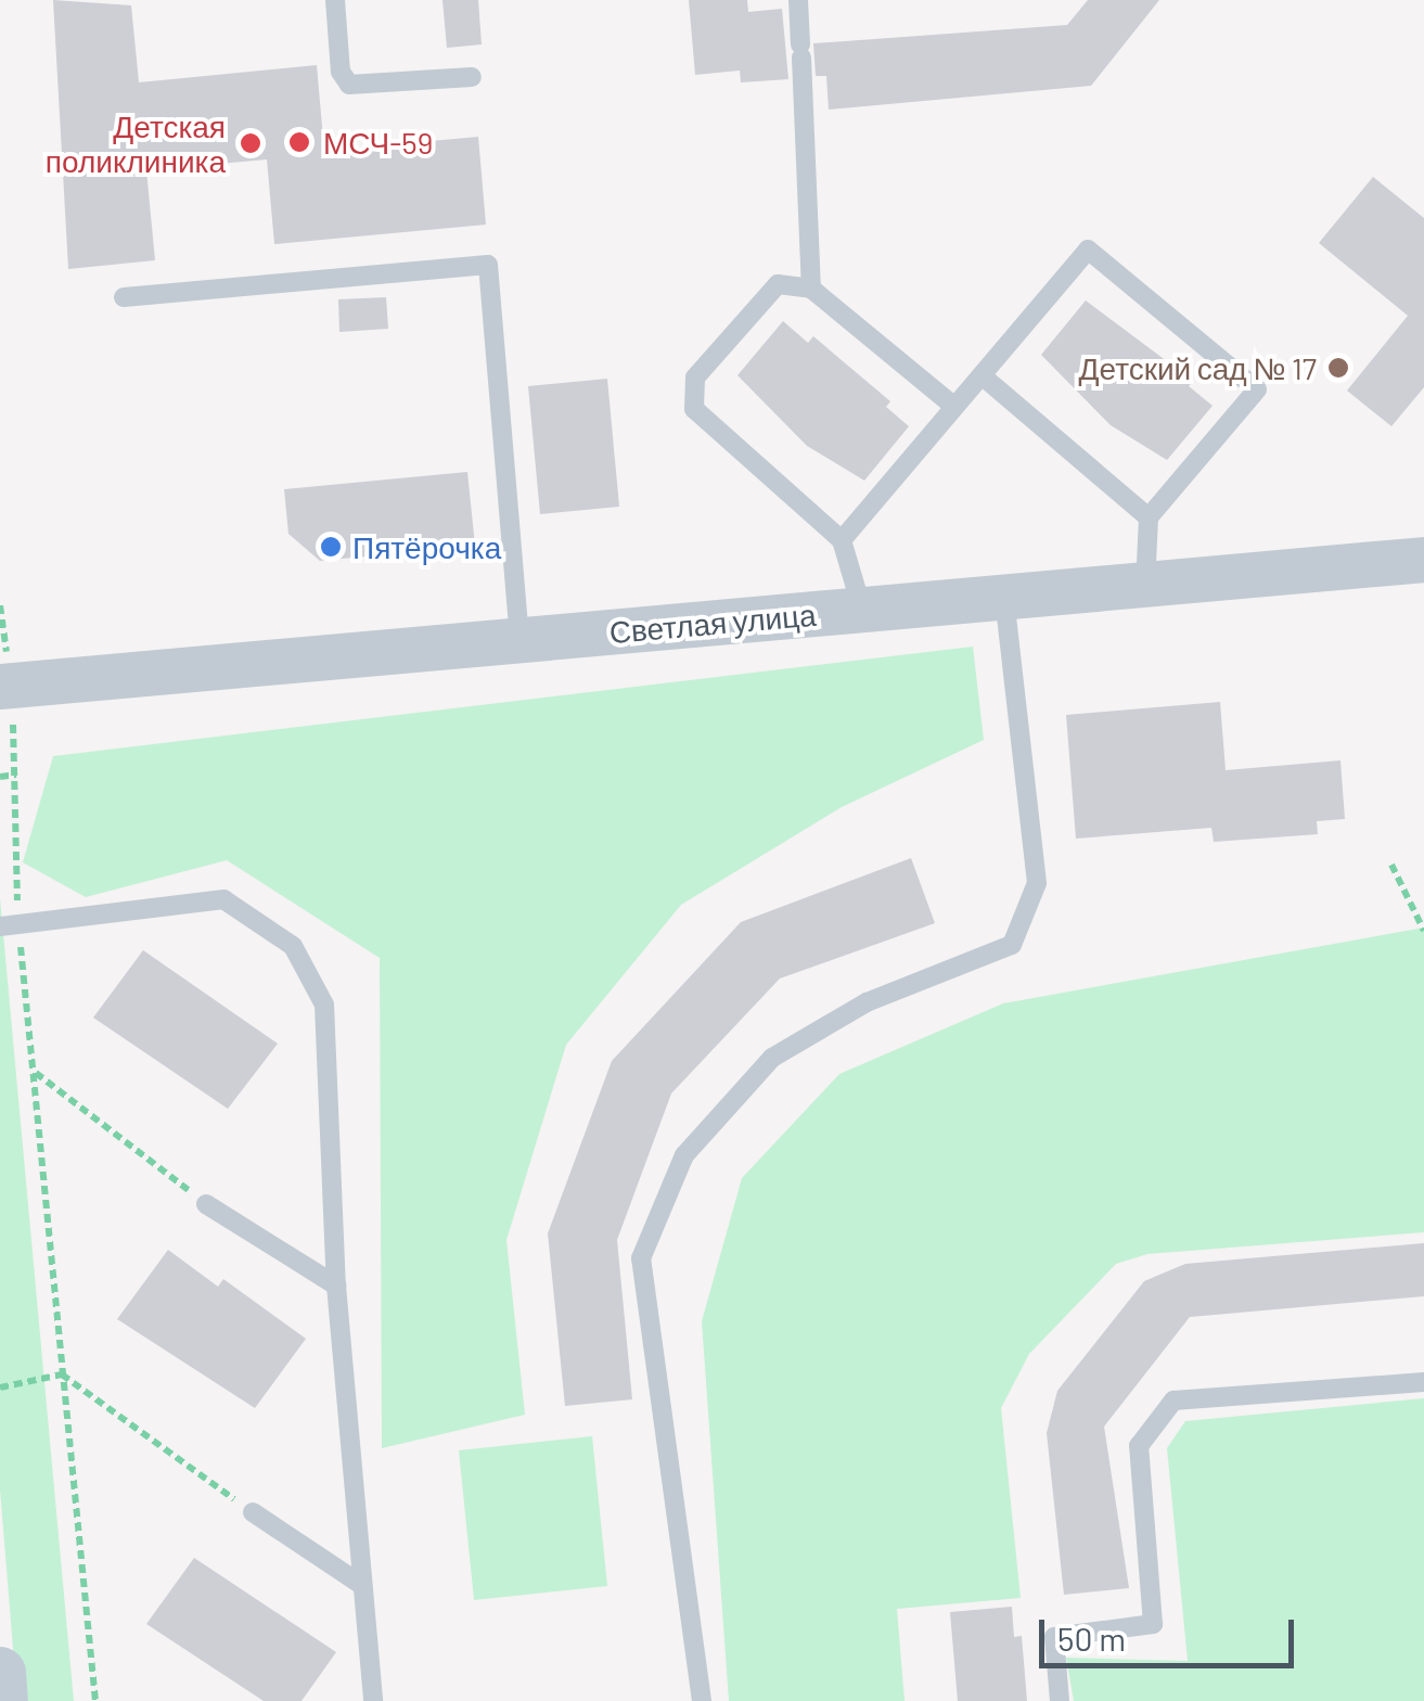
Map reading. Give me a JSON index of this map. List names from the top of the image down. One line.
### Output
{"streets":{"street":["Светлая улица"]},"places":["МСЧ-59","Детская поликлиника","Детский сад № 17","Пятёрочка"],"scale_bar":"50 m"}
